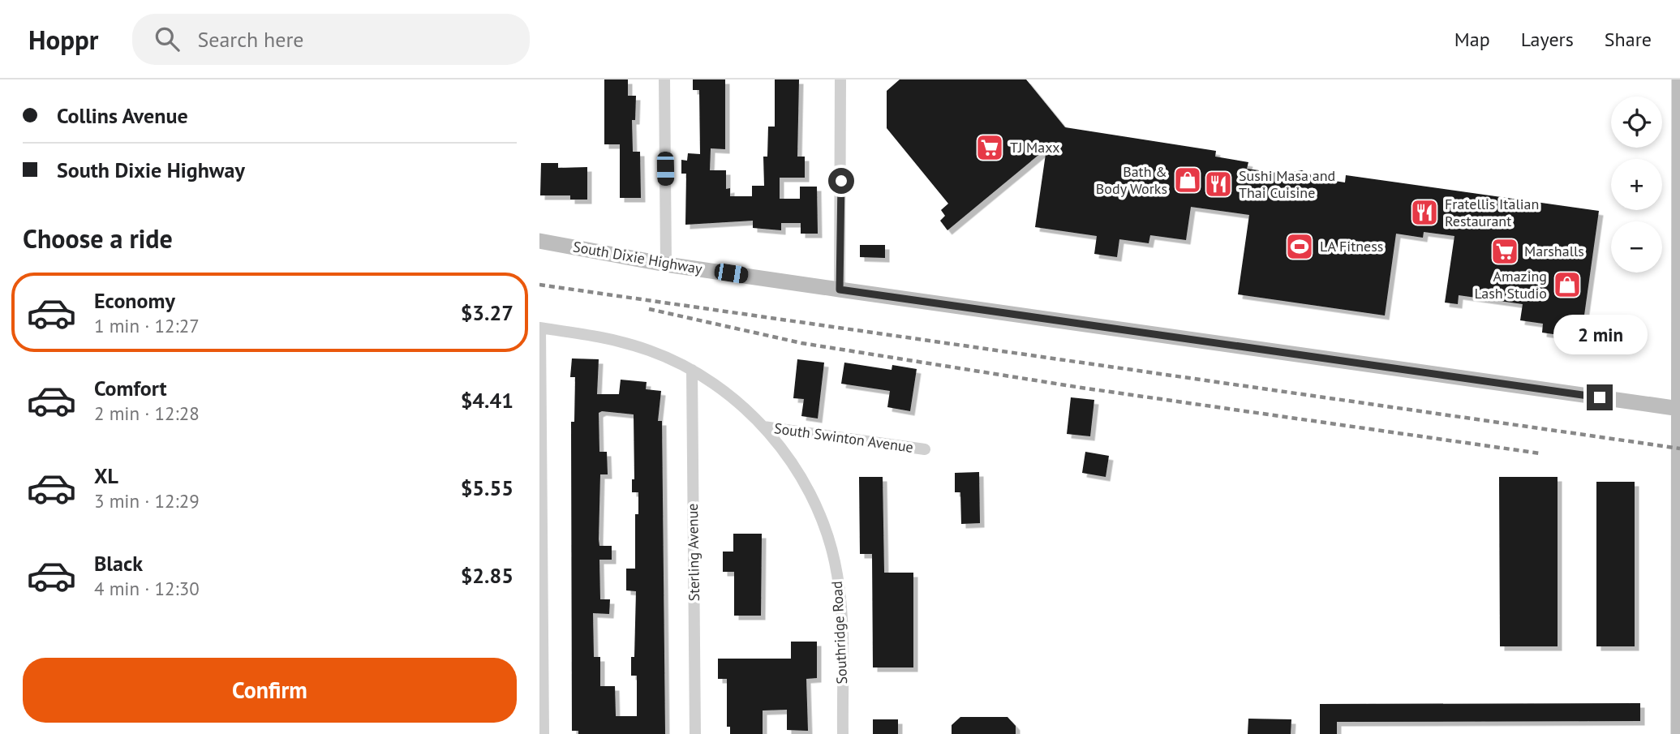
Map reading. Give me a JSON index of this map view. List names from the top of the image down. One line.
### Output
{"streets":{"street":["South Dixie Highway","South Swinton Avenue","Sterling Avenue","Southridge Road"]},"crossings":[["South Swinton Avenue","Sterling Avenue"],["South Swinton Avenue","Southridge Road"]],"places":{"supermarket":["TJ Maxx","Marshalls"],"shop":["Bath & Body Works","Amazing Lash Studio"],"restaurant":["Sushi Masa and Thai Cuisine","Fratellis Italian Restaurant"],"sports":["LA Fitness"]},"page":{"header":"Hoppr","search":"Search here","nav":["Map","Layers","Share"],"banner":["Collins Avenue","South Dixie Highway"],"map_buttons":["+","−"],"heading":"Choose a ride","list":[{"name":"Economy","note":"1 min · 12:27","value":"$3.27"},{"name":"Comfort","note":"2 min · 12:28","value":"$4.41"},{"name":"XL","note":"3 min · 12:29","value":"$5.55"},{"name":"Black","note":"4 min · 12:30","value":"$2.85"}],"bubble":"2 min","buttons":"Confirm"}}
